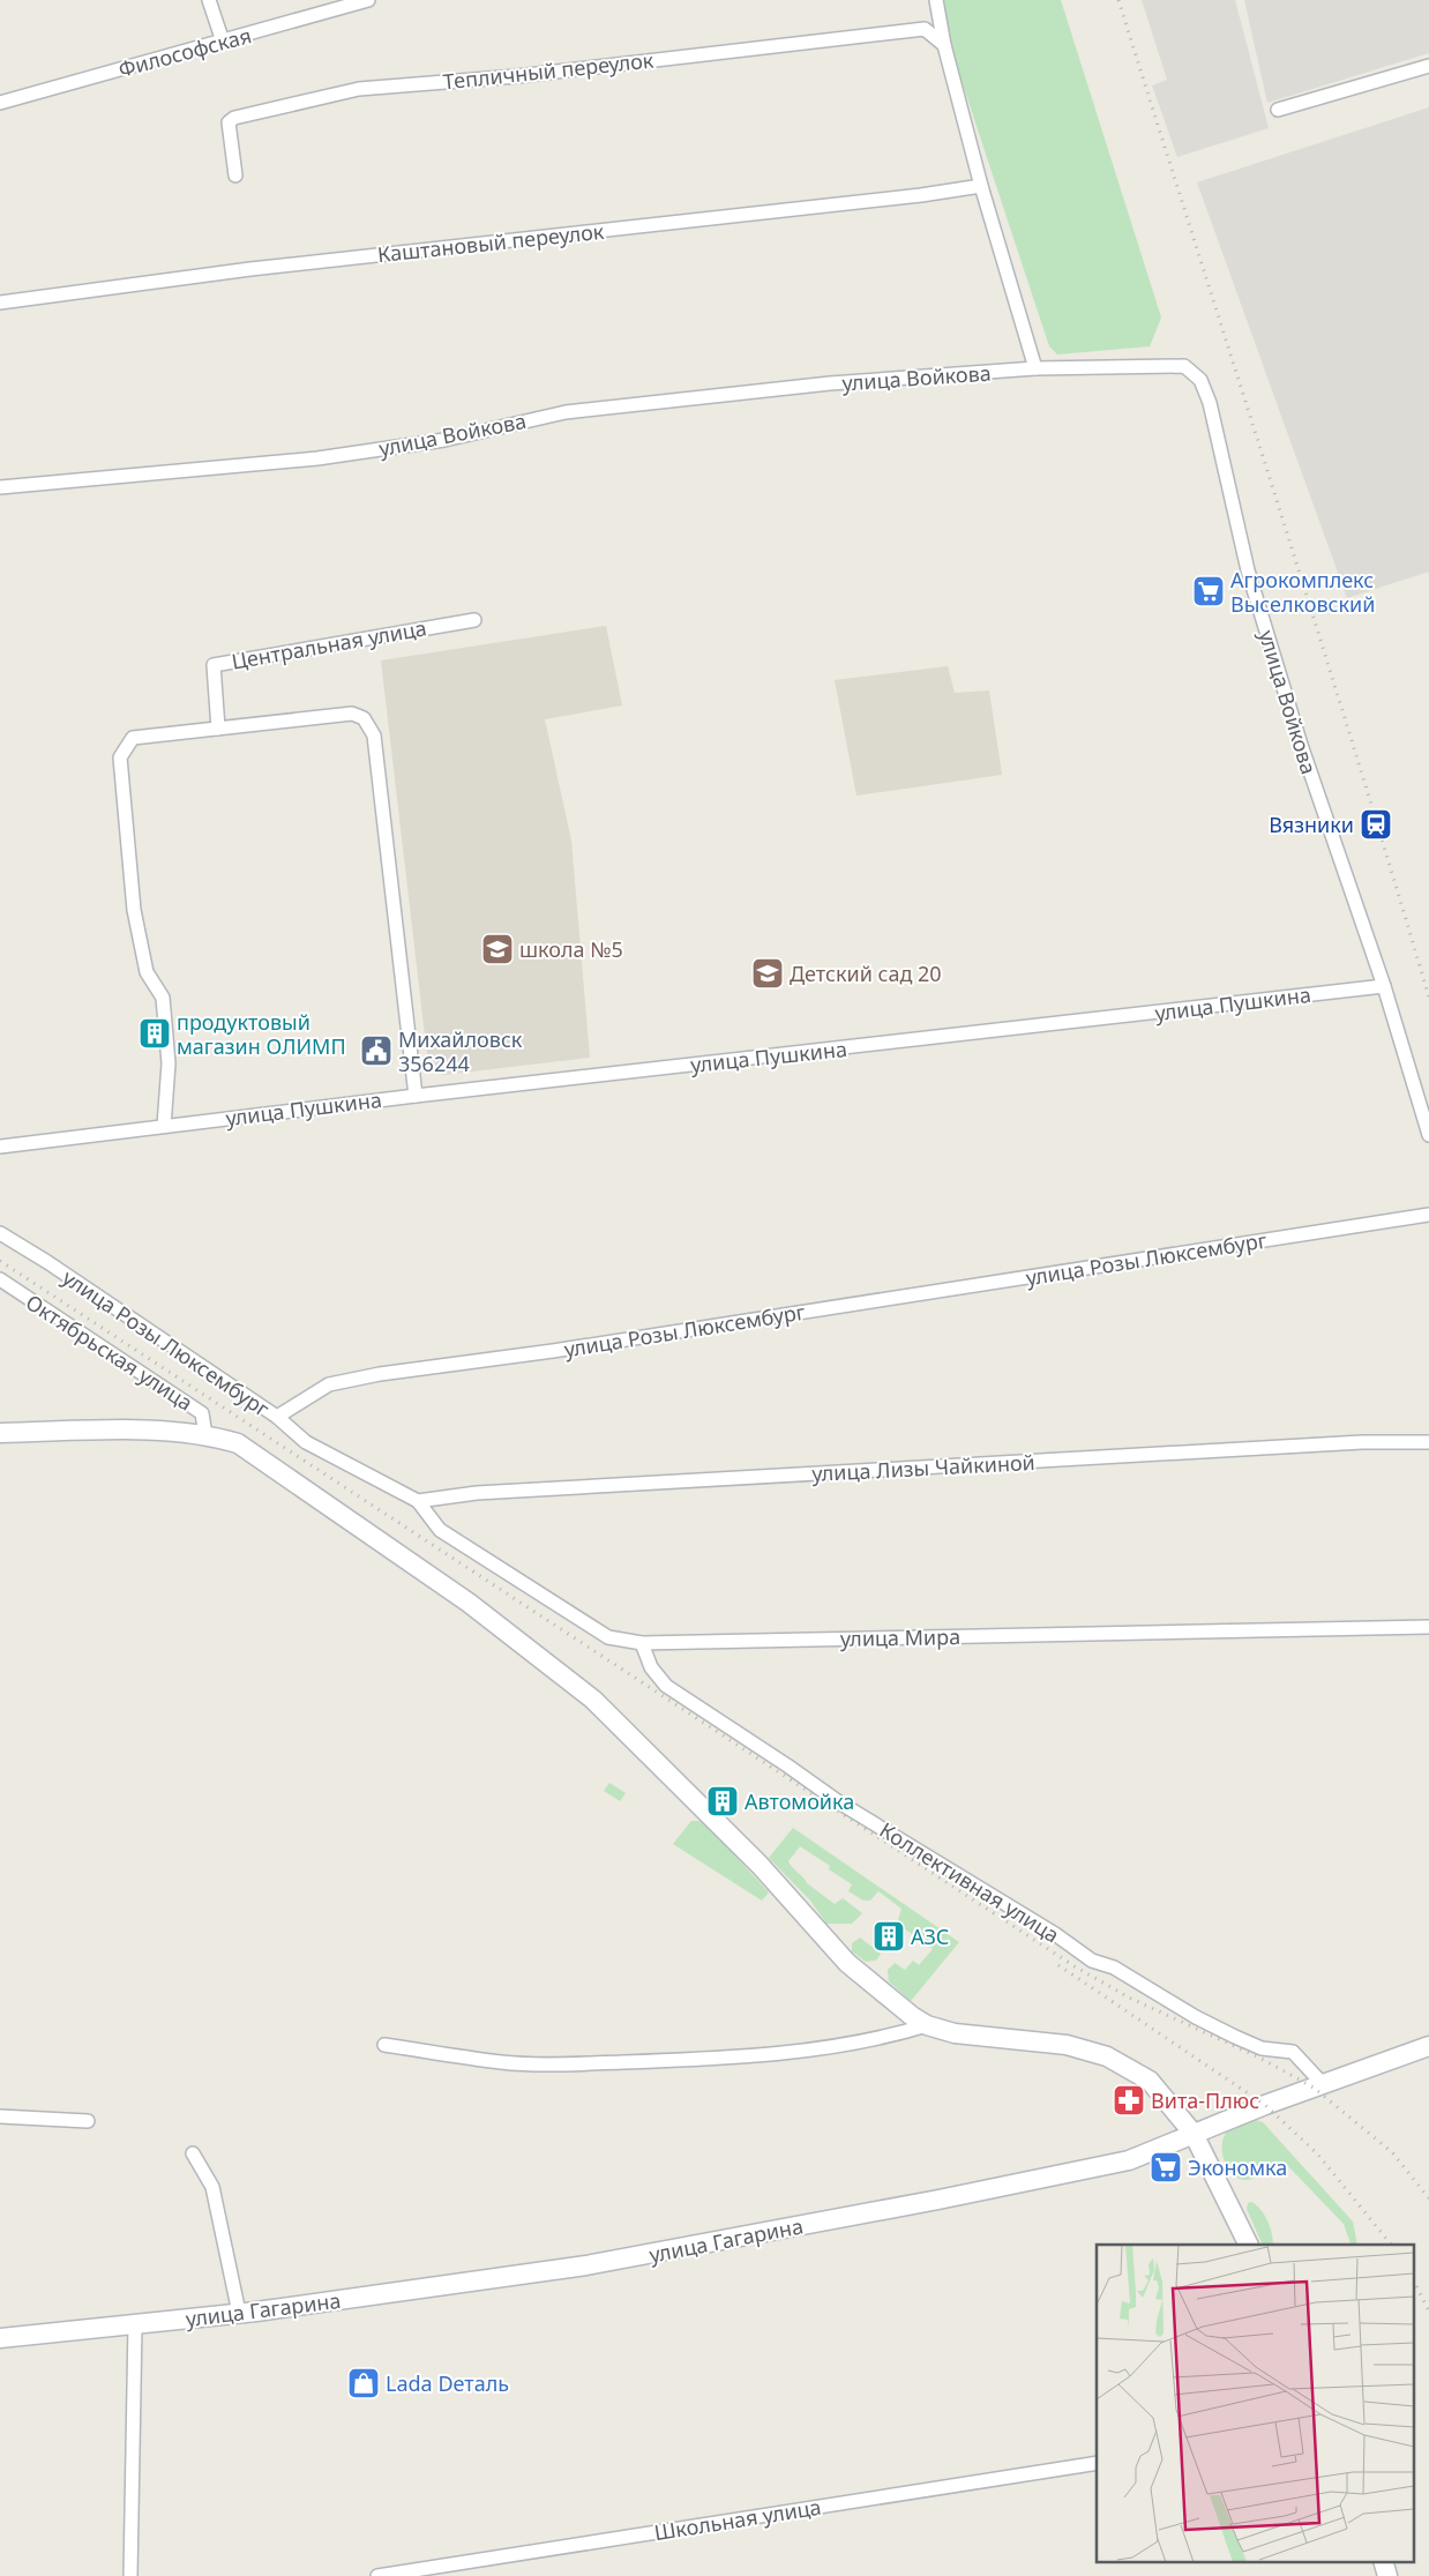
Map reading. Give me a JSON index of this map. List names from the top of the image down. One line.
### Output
{"streets":{"main road":["улица Розы Люксембург","улица Гагарина"],"street":["Философская","Тепличный переулок","Каштановый переулок","улица Войкова","Центральная улица","улица Пушкина","Октябрьская улица","улица Лизы Чайкиной","улица Мира","Коллективная улица","Школьная улица"]},"crossings":[["улица Войкова","улица Пушкина"],["улица Розы Люксембург","Октябрьская улица"],["улица Розы Люксембург","улица Гагарина"],["улица Лизы Чайкиной","улица Мира"],["улица Мира","Коллективная улица"],["Коллективная улица","улица Гагарина"]],"places":{"supermarket":["Агрокомплекс Выселковский","Экономка"],"station":["Вязники"],"school or university":["школа №5","Детский сад 20"],"building":["продуктовый магазин ОЛИМП","Автомойка","АЗС"],"public building":["Михайловск 356244"],"pharmacy":["Вита-Плюс"],"shop":["Lada Dеталь"]}}
